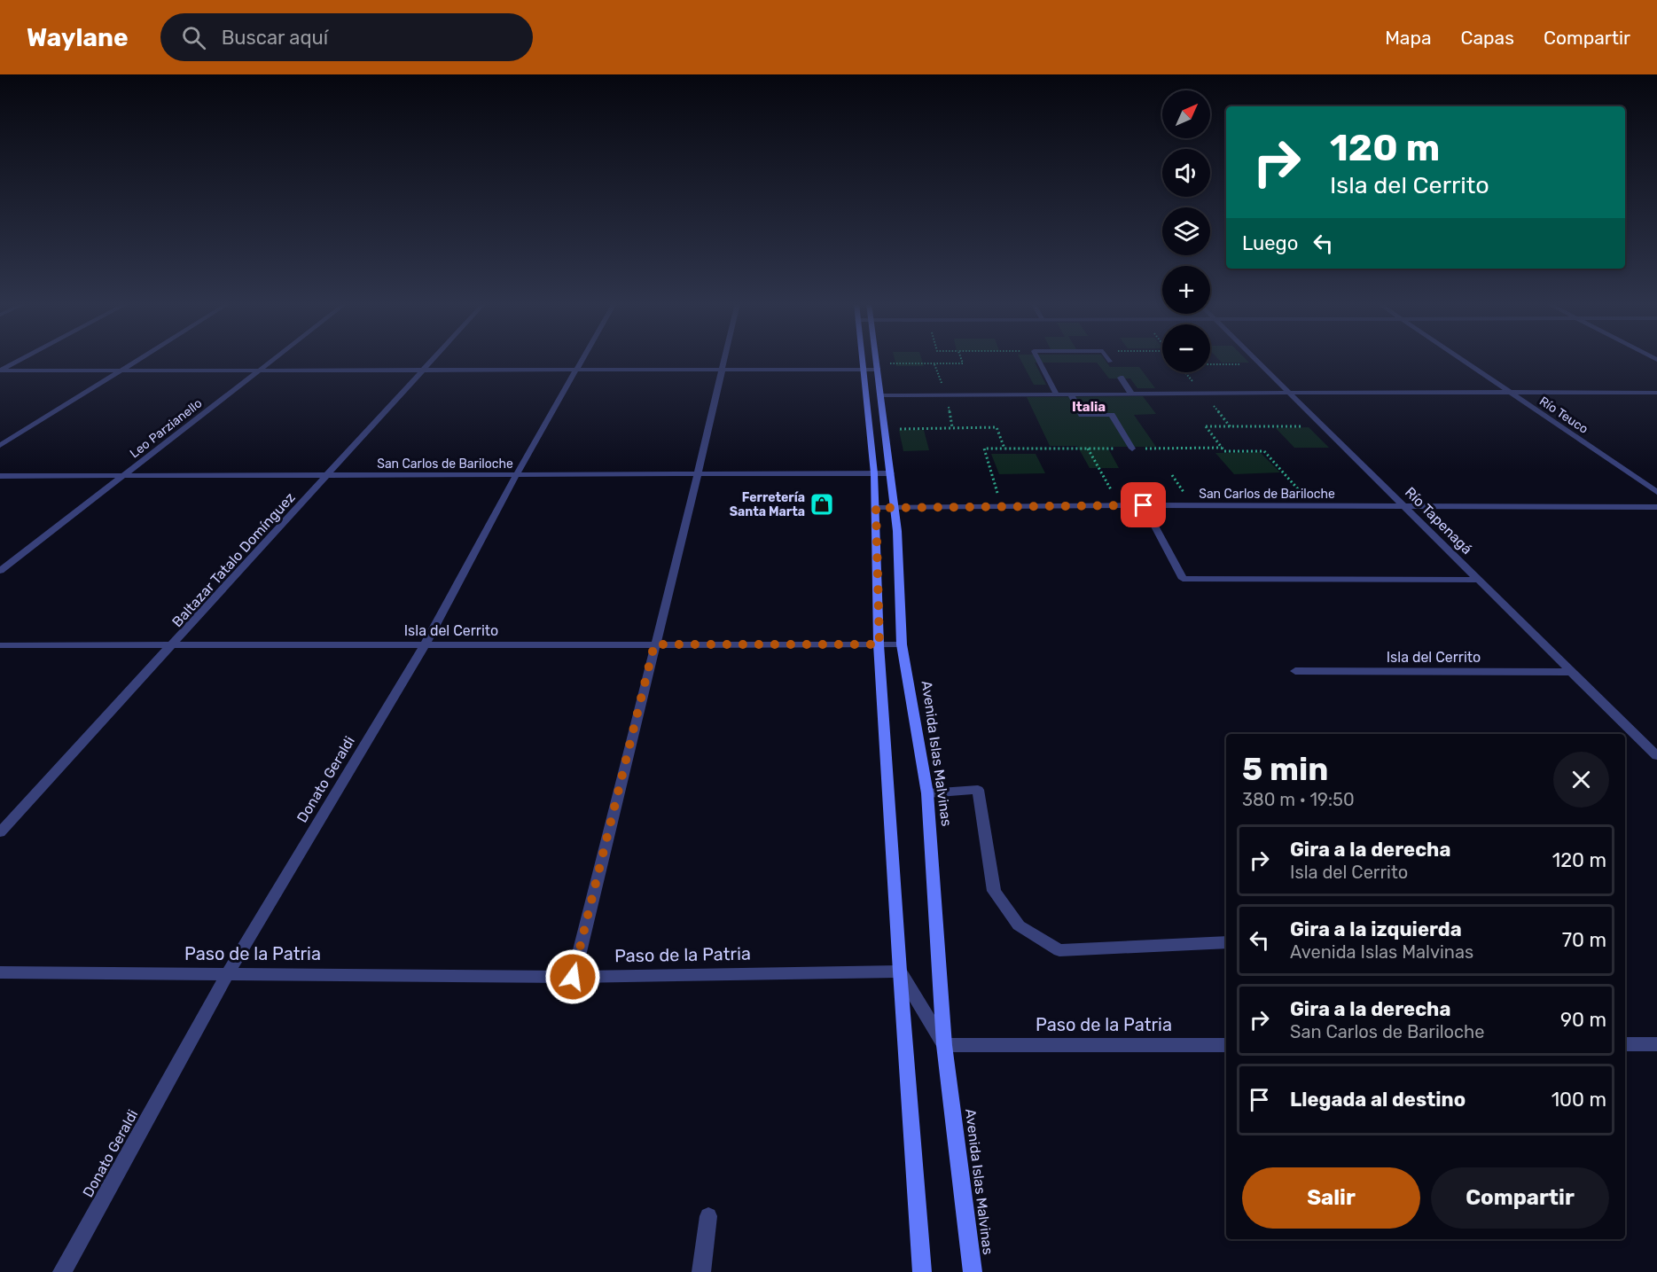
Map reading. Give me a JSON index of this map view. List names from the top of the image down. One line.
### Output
{"streets":{"main road":["Avenida Islas Malvinas"],"street":["Río Teuco","Leo Parzianello","San Carlos de Bariloche","Río Tapenagá","Baltazar Tatalo Domínguez","Isla del Cerrito","Donato Geraldi","Paso de la Patria"]},"crossings":[["Leo Parzianello","San Carlos de Bariloche"],["San Carlos de Bariloche","Río Tapenagá"],["San Carlos de Bariloche","Baltazar Tatalo Domínguez"],["San Carlos de Bariloche","Avenida Islas Malvinas"],["San Carlos de Bariloche","Donato Geraldi"],["Río Tapenagá","Isla del Cerrito"],["Baltazar Tatalo Domínguez","Isla del Cerrito"],["Isla del Cerrito","Avenida Islas Malvinas"],["Isla del Cerrito","Donato Geraldi"],["Avenida Islas Malvinas","Paso de la Patria"],["Donato Geraldi","Paso de la Patria"]],"districts":["Italia"],"places":{"shop":["Ferretería Santa Marta"]},"north":"top right","page":{"header":"Waylane","search":"Buscar aquí","nav":["Mapa","Capas","Compartir"],"map_buttons":["+","−"],"turn":["120 m","Isla del Cerrito"],"then":"Luego","heading":["5 min","380 m · 19:50"],"list":[{"name":"Gira a la derecha","note":"Isla del Cerrito","value":"120 m"},{"name":"Gira a la izquierda","note":"Avenida Islas Malvinas","value":"70 m"},{"name":"Gira a la derecha","note":"San Carlos de Bariloche","value":"90 m"},{"name":"Llegada al destino","value":"100 m"}],"buttons":["Salir","Compartir"]}}
